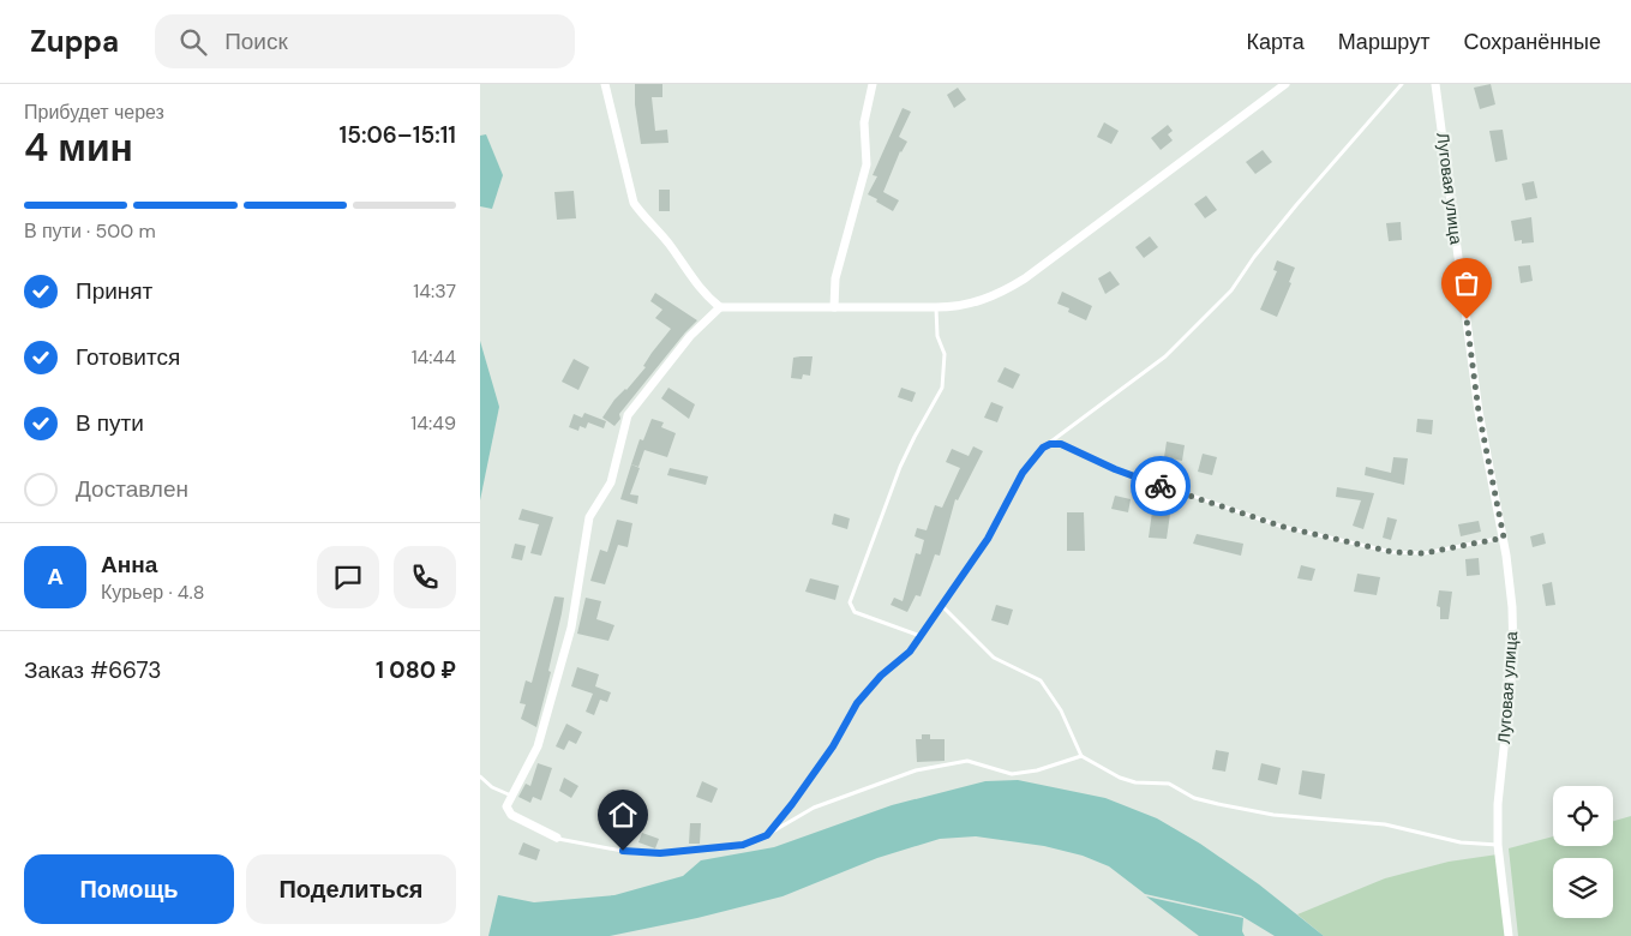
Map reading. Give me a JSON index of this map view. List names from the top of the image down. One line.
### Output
{"streets":{"street":["Луговая улица"]},"page":{"header":"Zuppa","search":"Поиск","nav":["Карта","Маршрут","Сохранённые"],"heading":["4 мин","Прибудет через","15:06–15:11"],"panel":["Анна","Курьер · 4.8","Заказ #6673","1 080 ₽"],"bar":"В пути · 500 m","list":[["Принят","14:37"],["Готовится","14:44"],["В пути","14:49"],"Доставлен"],"round":"А","buttons":["Помощь","Поделиться"]}}
